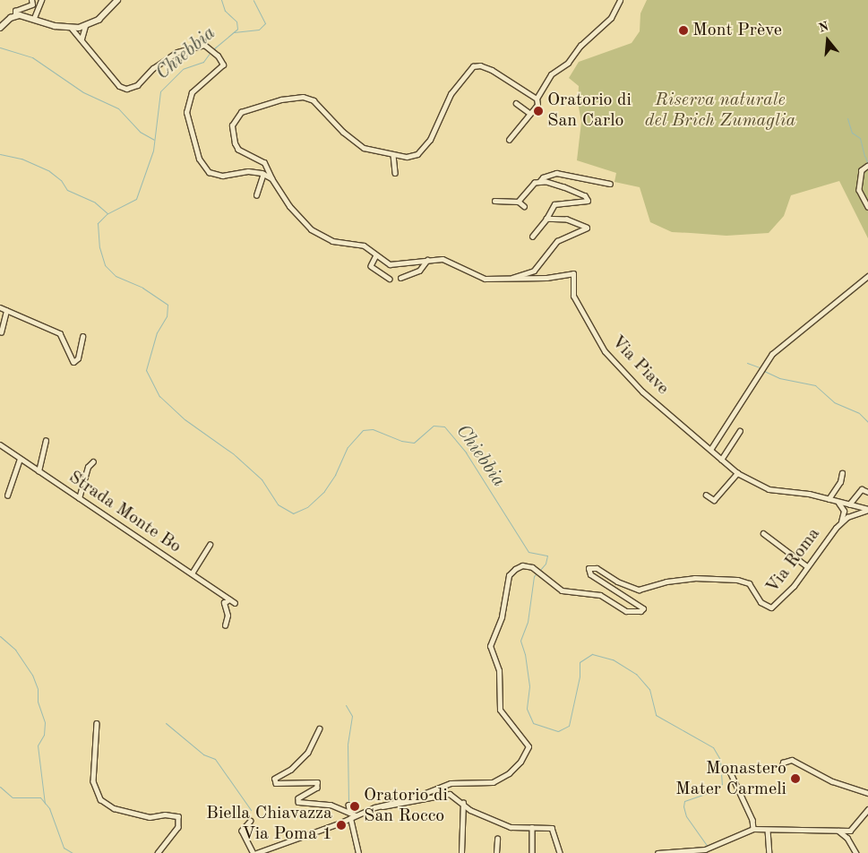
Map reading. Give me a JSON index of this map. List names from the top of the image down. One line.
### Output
{"streets":{"street":["Via Piave","Strada Monte Bo","Via Roma"]},"crossings":[["Via Piave","Via Roma"]],"water":["Chiebbia"],"parks":["Riserva naturale del Brich Zumaglia"],"places":["Mont Prève","Oratorio di San Carlo","Monastero Mater Carmeli","Oratorio di San Rocco","Biella Chiavazza Via Poma 1"],"north":"top"}
